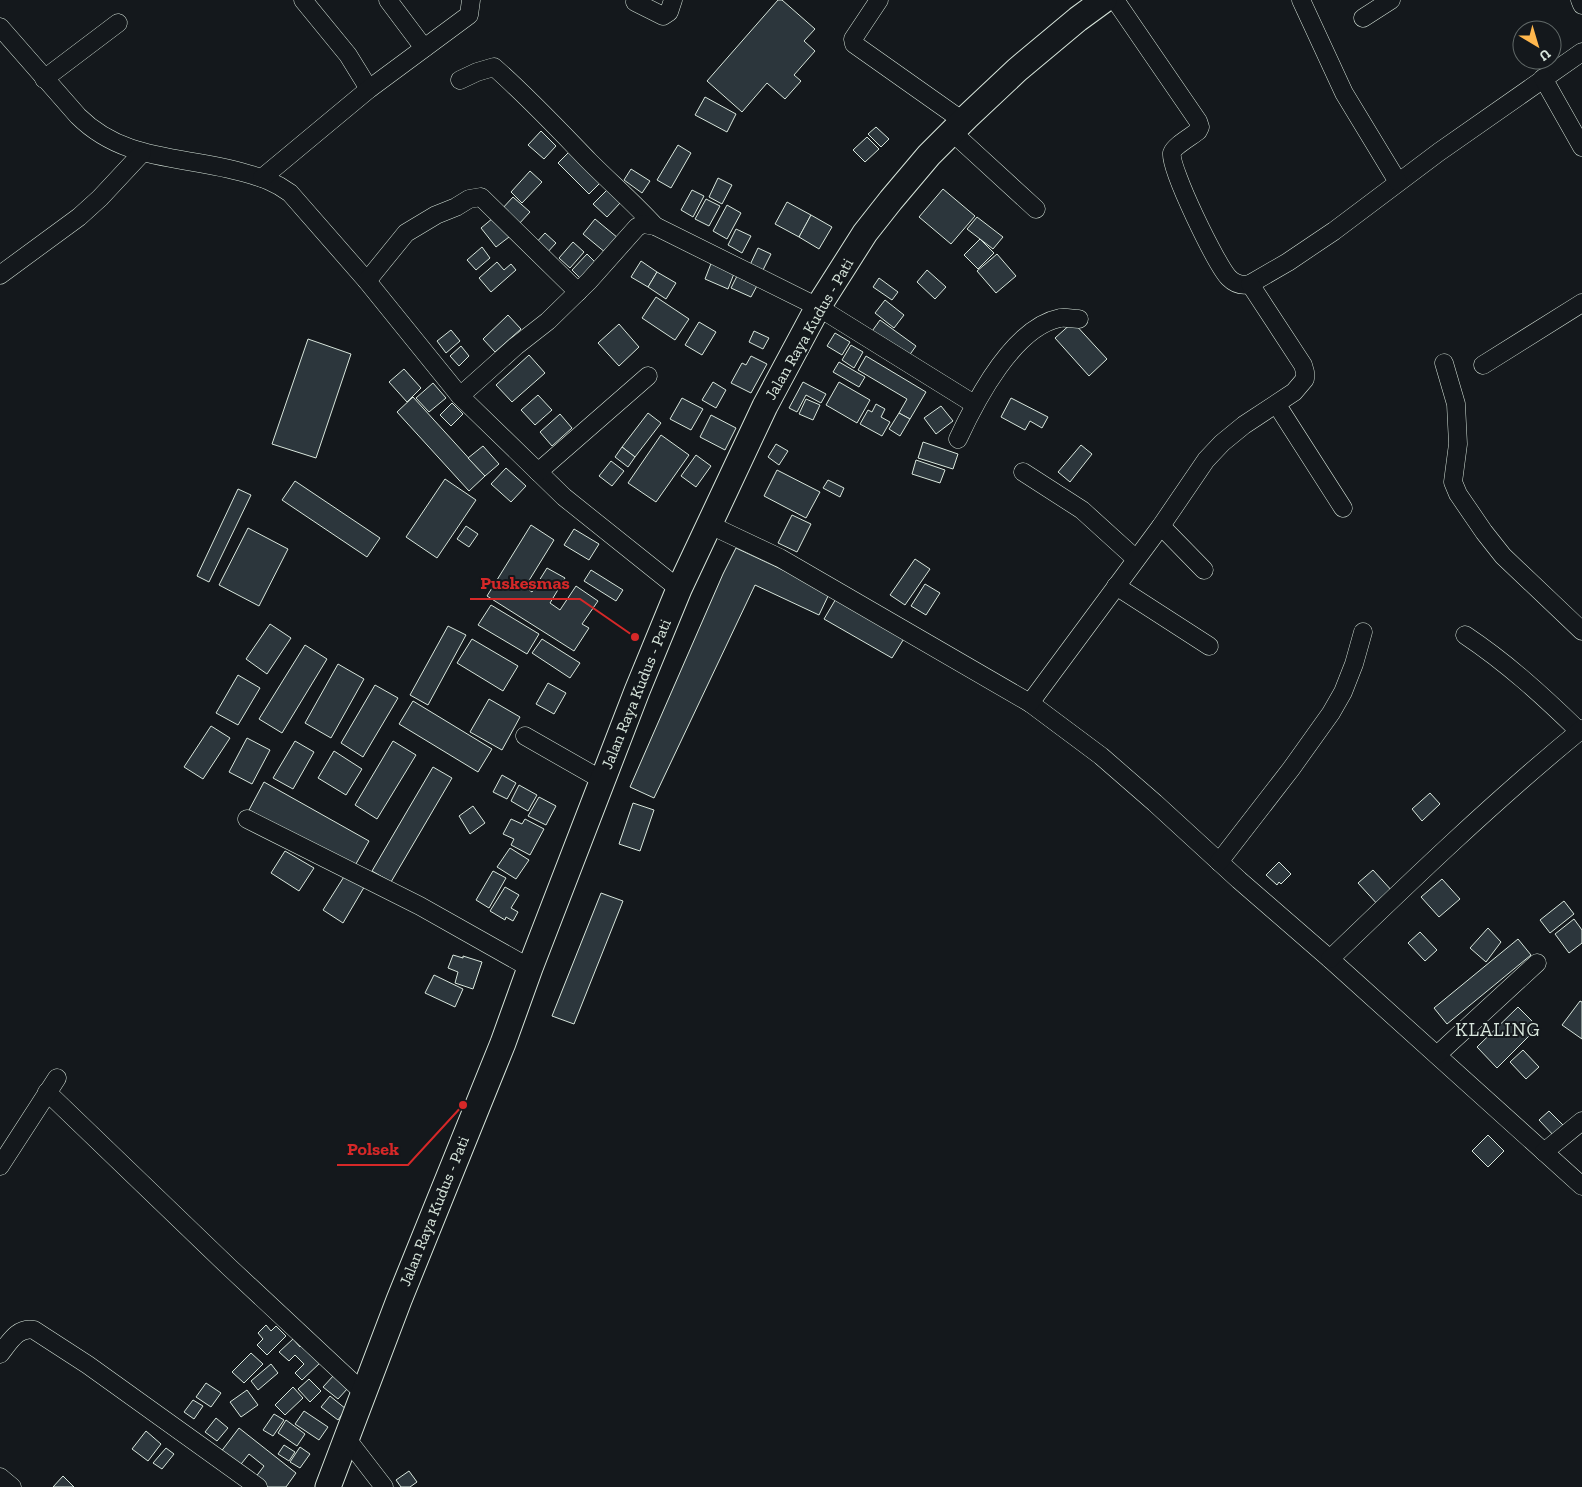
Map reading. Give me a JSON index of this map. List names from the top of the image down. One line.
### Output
{"streets":{"highway":["Jalan Raya Kudus - Pati"]},"districts":["KLALING"],"places":["Puskesmas","Polsek"],"north":"bottom right"}
